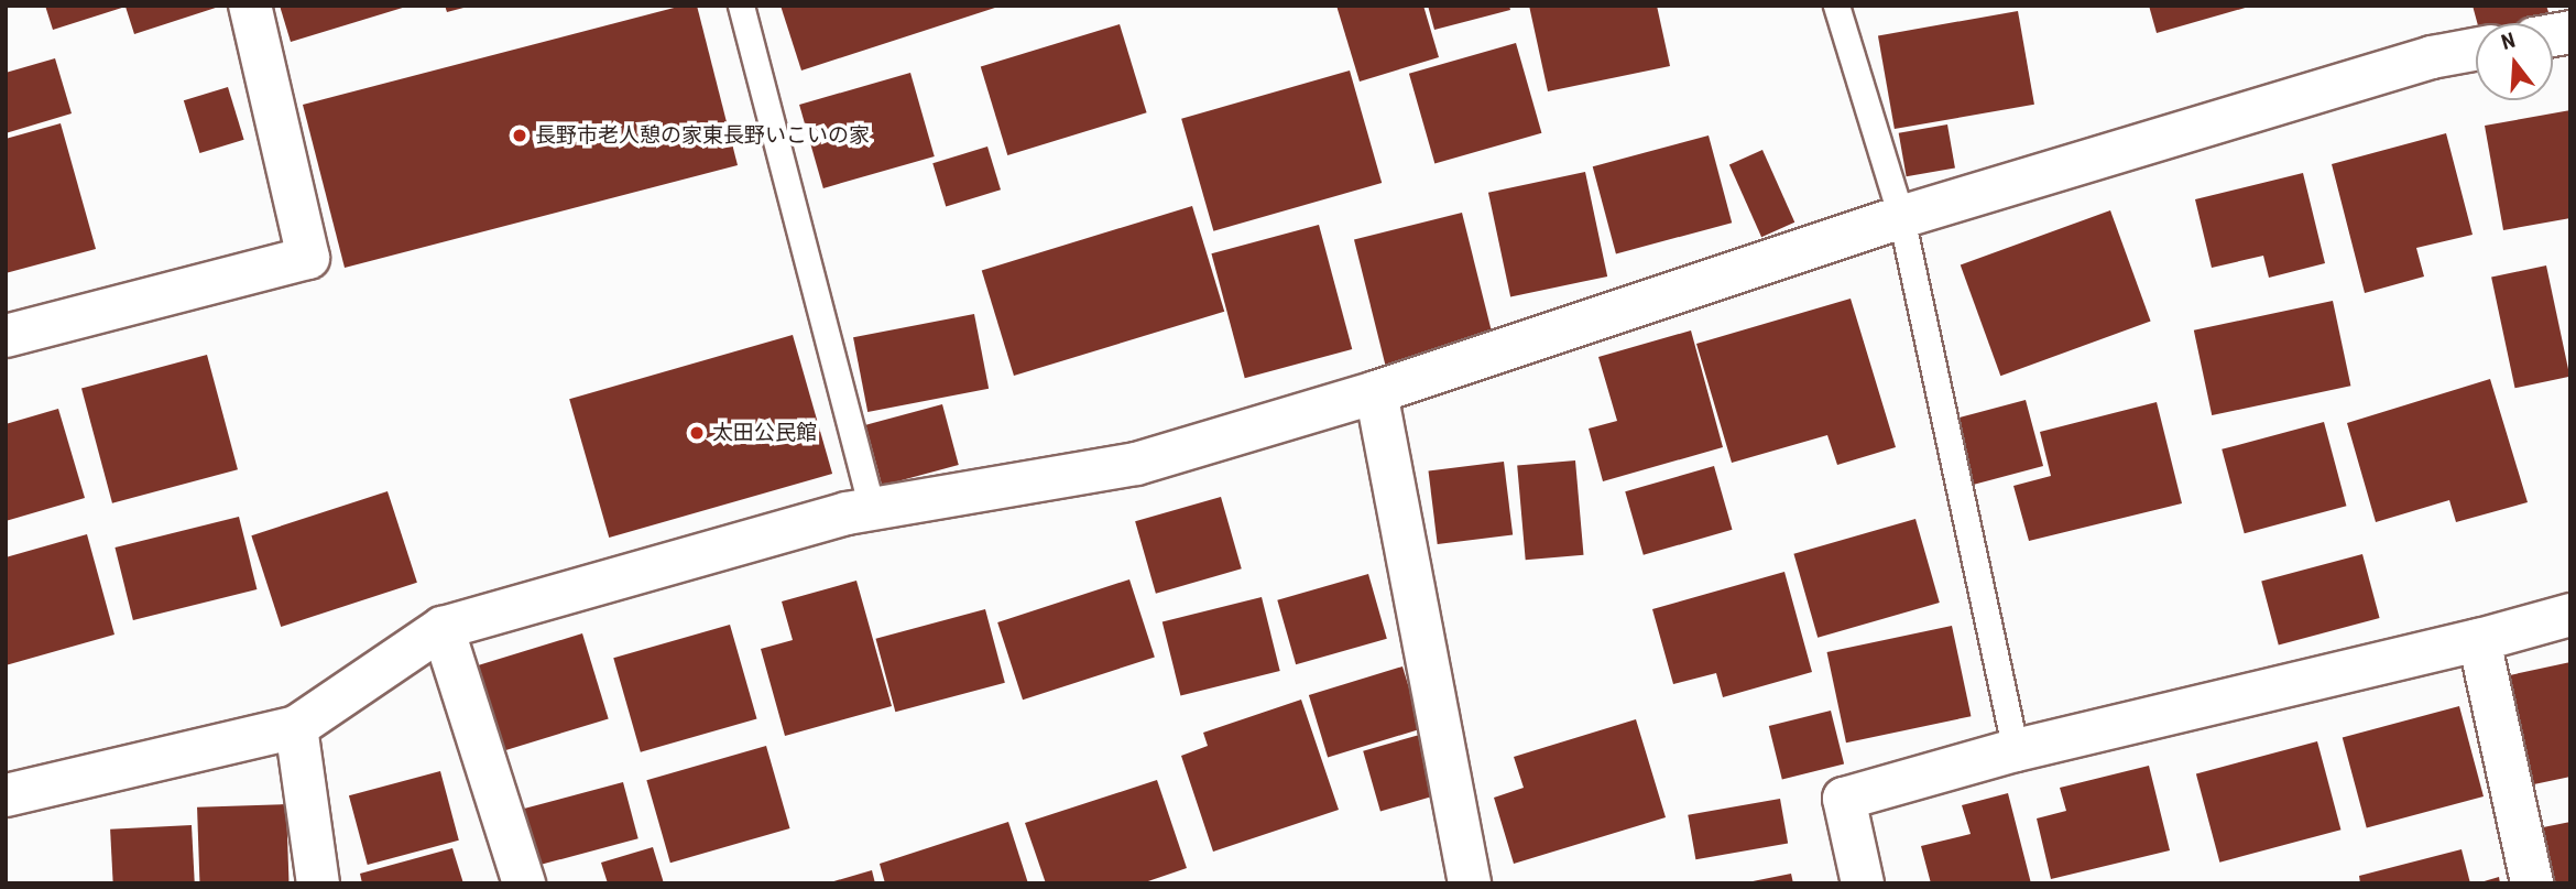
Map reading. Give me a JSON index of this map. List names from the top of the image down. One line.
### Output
{"places":["長野市老人憩の家東長野いこいの家","太田公民館"],"north":"top"}
